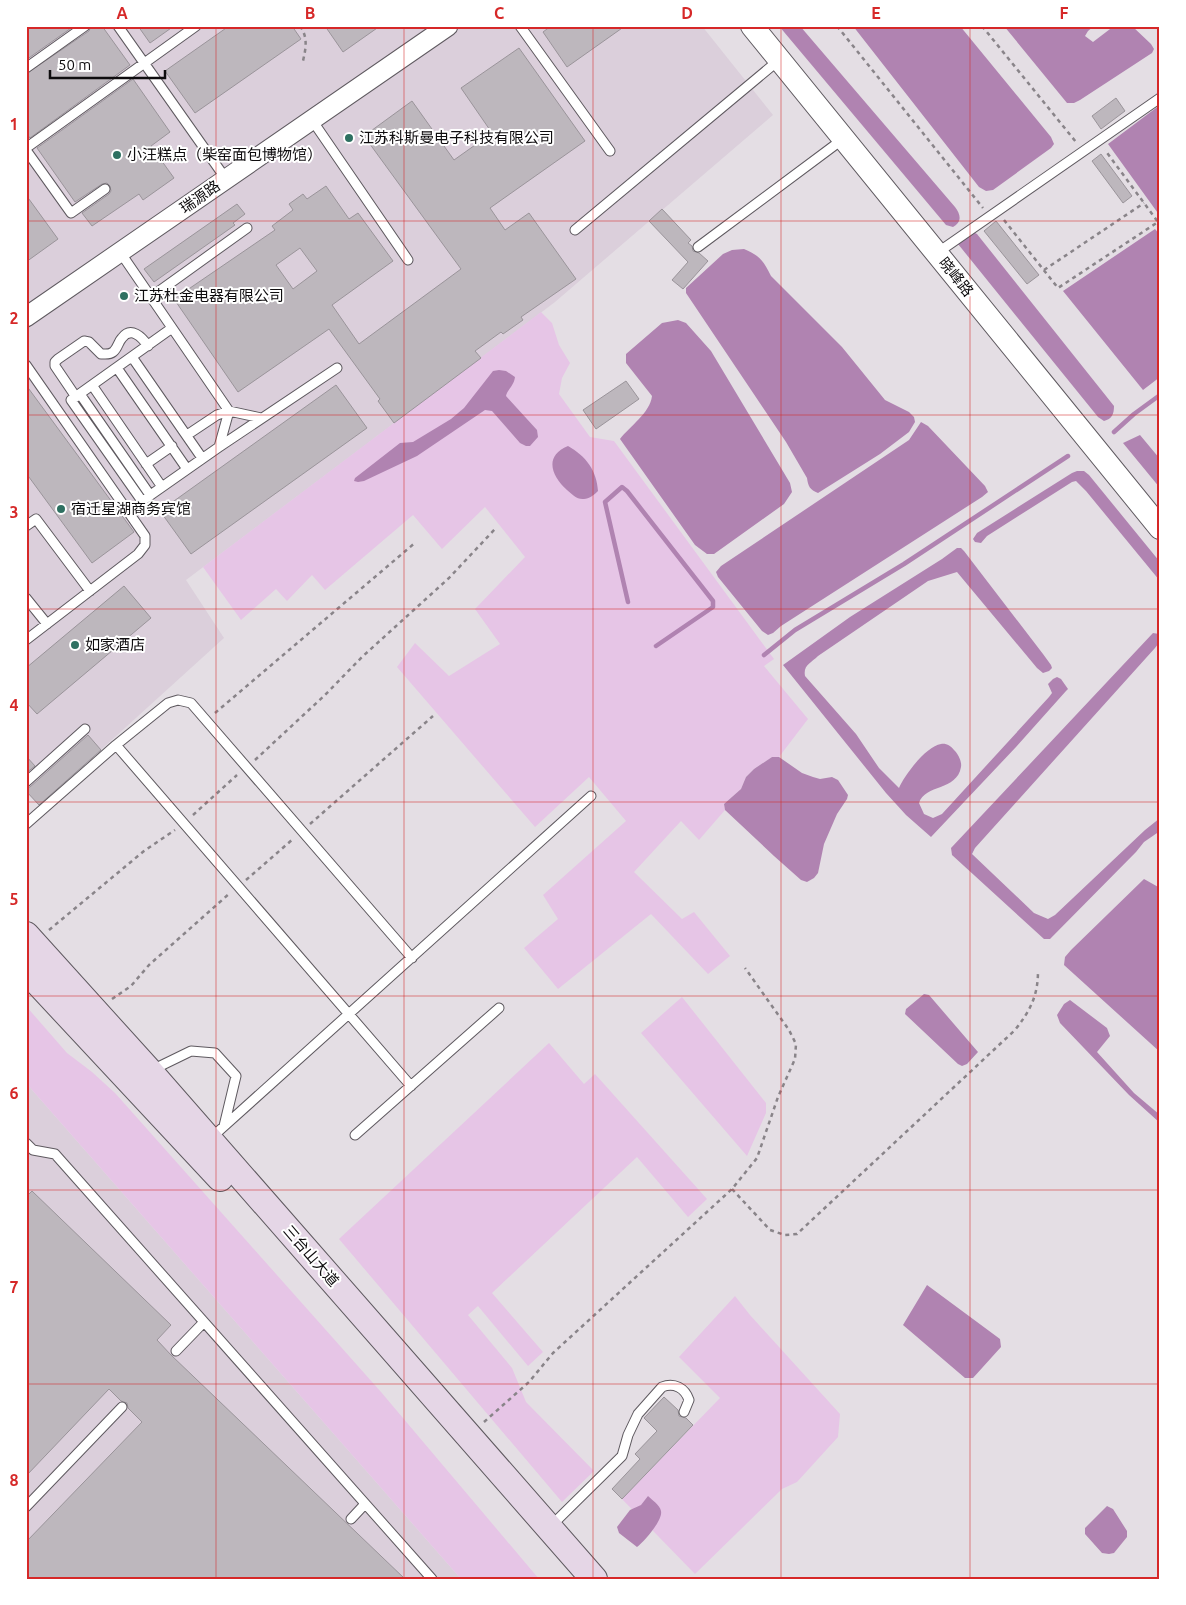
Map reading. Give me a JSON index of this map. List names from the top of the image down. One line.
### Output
{"streets":{"main road":["三台山大道"],"street":["瑞源路","晓峰路"]},"places":["江苏科斯曼电子科技有限公司","小汪糕点（柴窑面包博物馆）","江苏杜金电器有限公司","宿迁星湖商务宾馆","如家酒店"],"scale_bar":"50 m","grid":{"columns":["A","B","C","D","E","F"],"rows":["1","2","3","4","5","6","7","8"]}}
